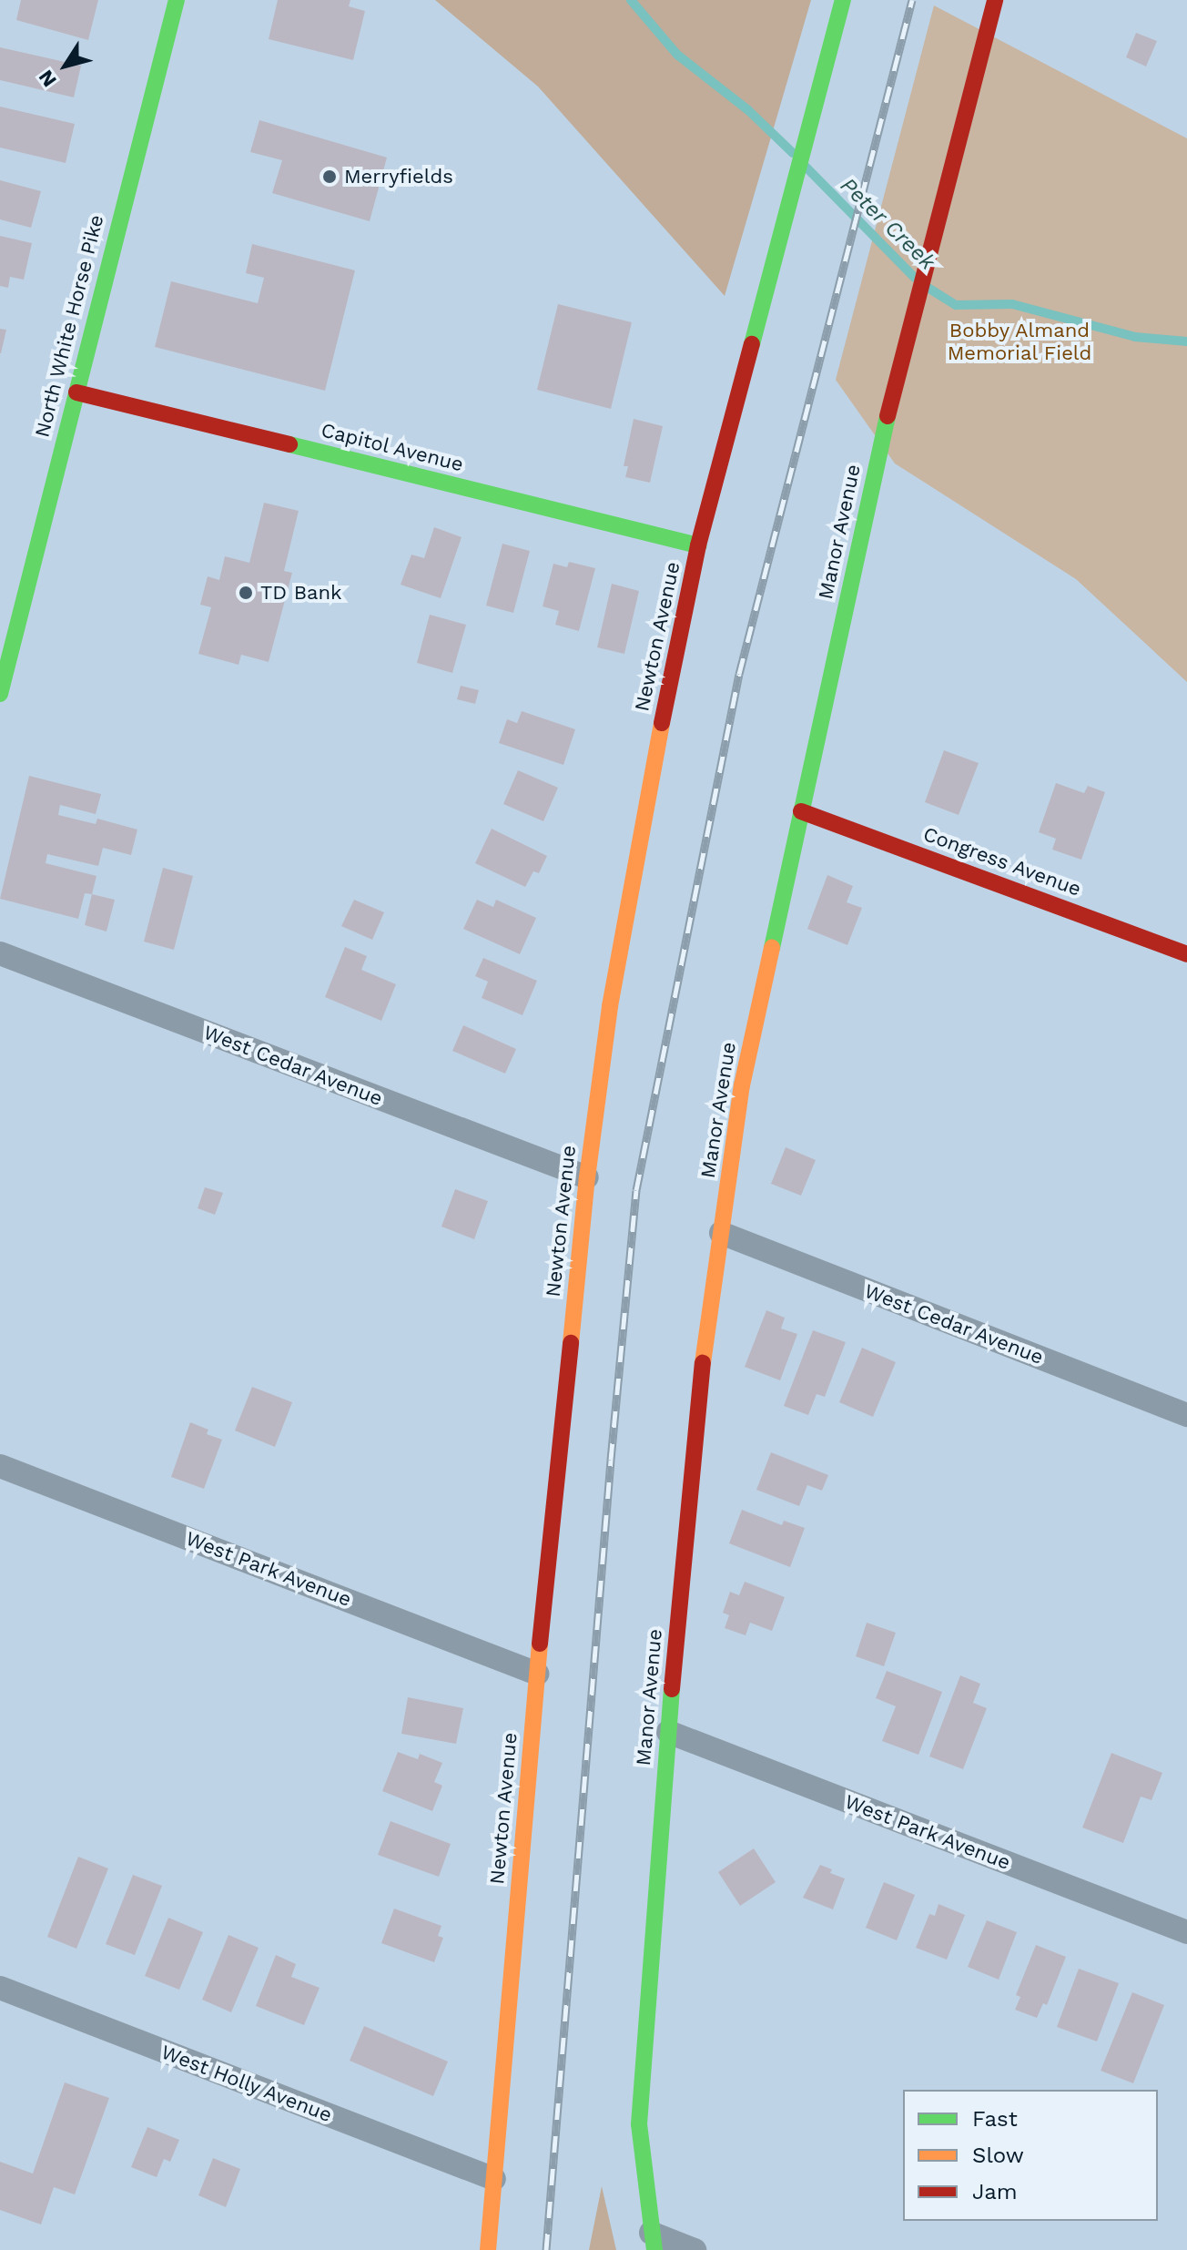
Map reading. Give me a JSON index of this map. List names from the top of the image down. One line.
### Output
{"streets":{"main road":["North White Horse Pike","Capitol Avenue","Manor Avenue","Newton Avenue","Congress Avenue"],"street":["West Cedar Avenue","West Park Avenue","West Holly Avenue"]},"crossings":[["North White Horse Pike","Capitol Avenue"],["Capitol Avenue","Newton Avenue"],["Manor Avenue","Congress Avenue"],["Manor Avenue","West Cedar Avenue"],["Manor Avenue","West Park Avenue"],["Newton Avenue","West Cedar Avenue"],["Newton Avenue","West Park Avenue"],["Newton Avenue","West Holly Avenue"]],"water":["Peter Creek"],"parks":["Bobby Almand Memorial Field"],"places":["Merryfields","TD Bank"],"legend":["Fast","Slow","Jam"],"north":"bottom left"}
